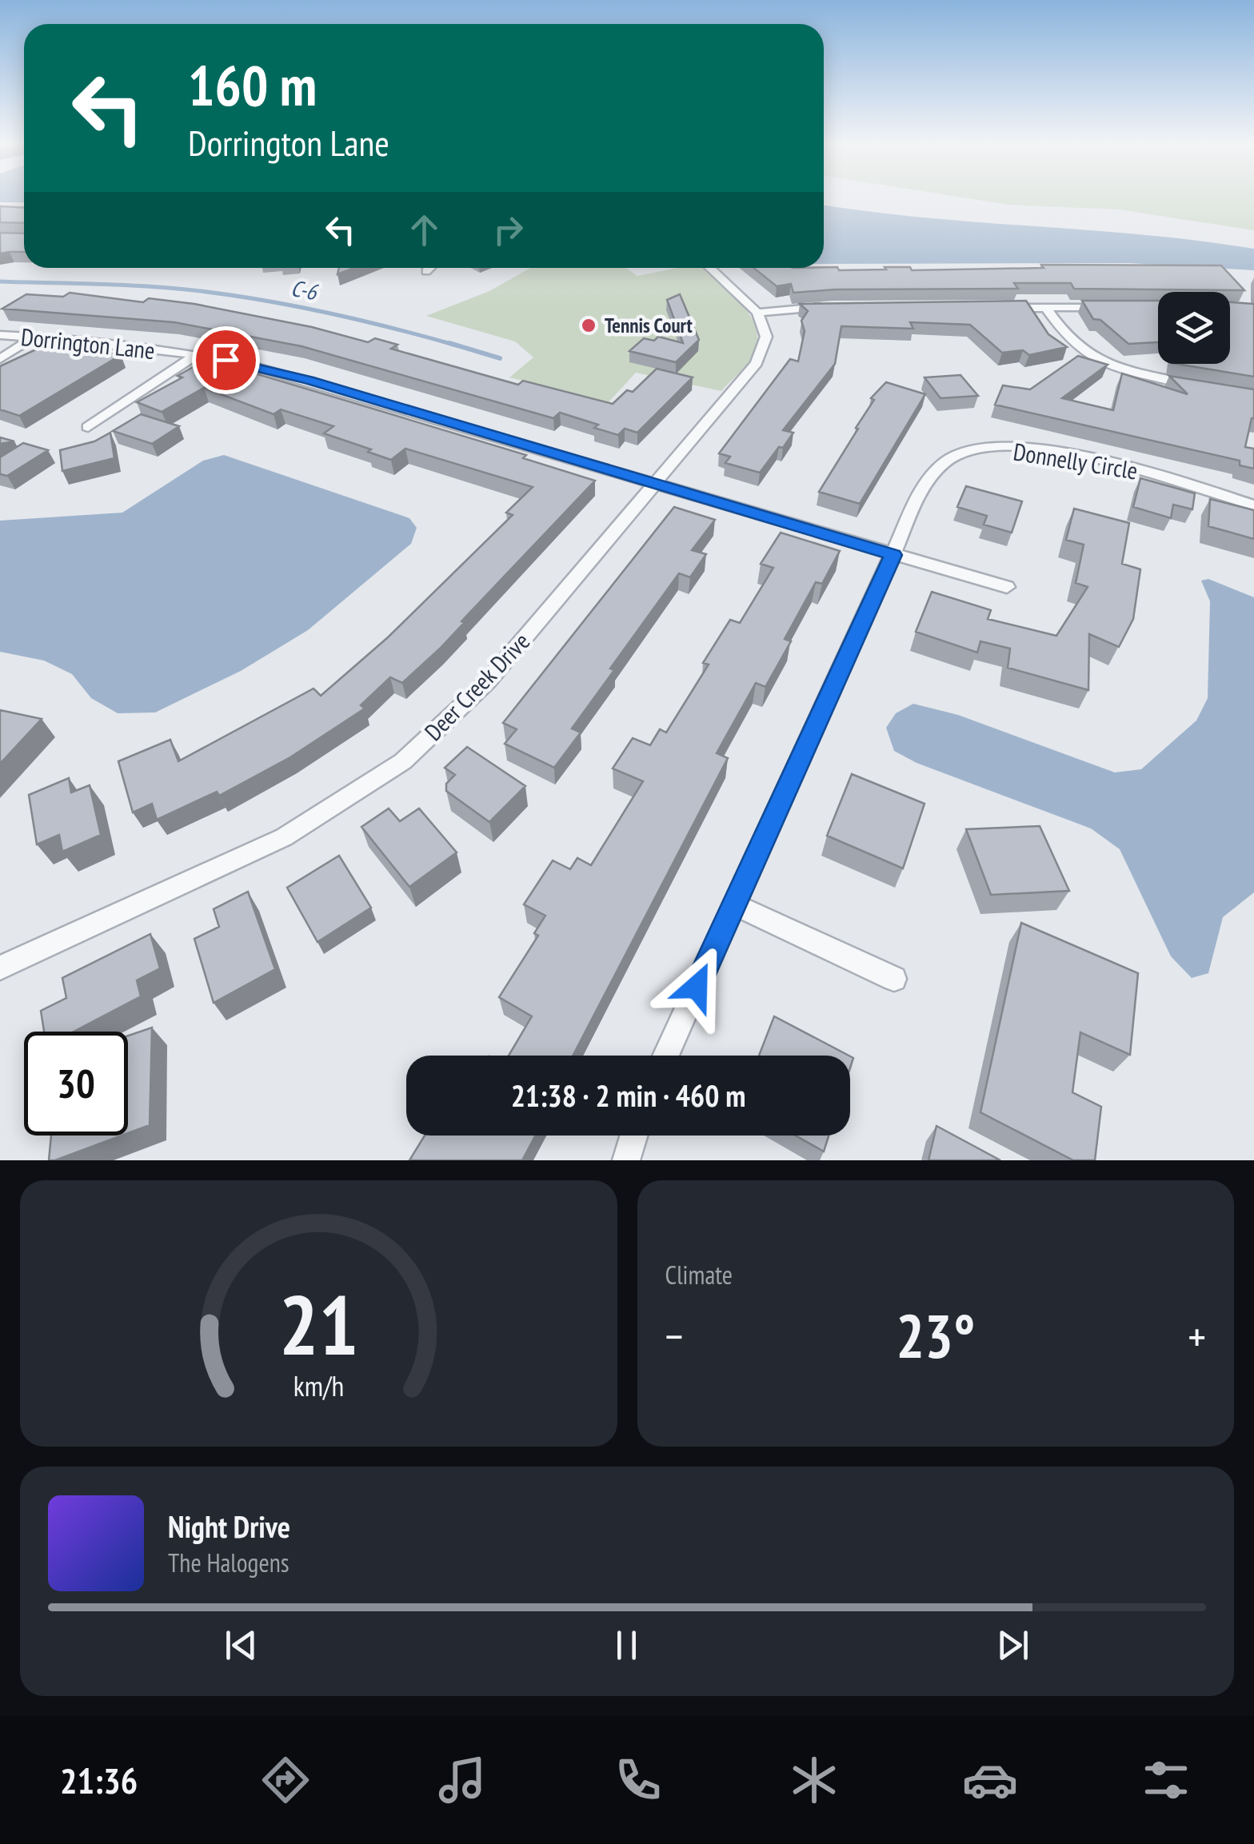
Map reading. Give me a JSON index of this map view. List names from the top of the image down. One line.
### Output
{"streets":{"street":["Dorrington Lane","Donnelly Circle","Deer Creek Drive"]},"crossings":[["Dorrington Lane","Donnelly Circle"],["Dorrington Lane","Deer Creek Drive"]],"water":["C-6"],"places":["Tennis Court"],"page":{"turn":["160 m","Dorrington Lane"],"limit":"30","trip":"21:38 · 2 min · 460 m","tile":"Climate","heat":["−","23°","+"],"song":["Night Drive","The Halogens"],"tabs":"21:36","gauge":["21","km/h"]}}
